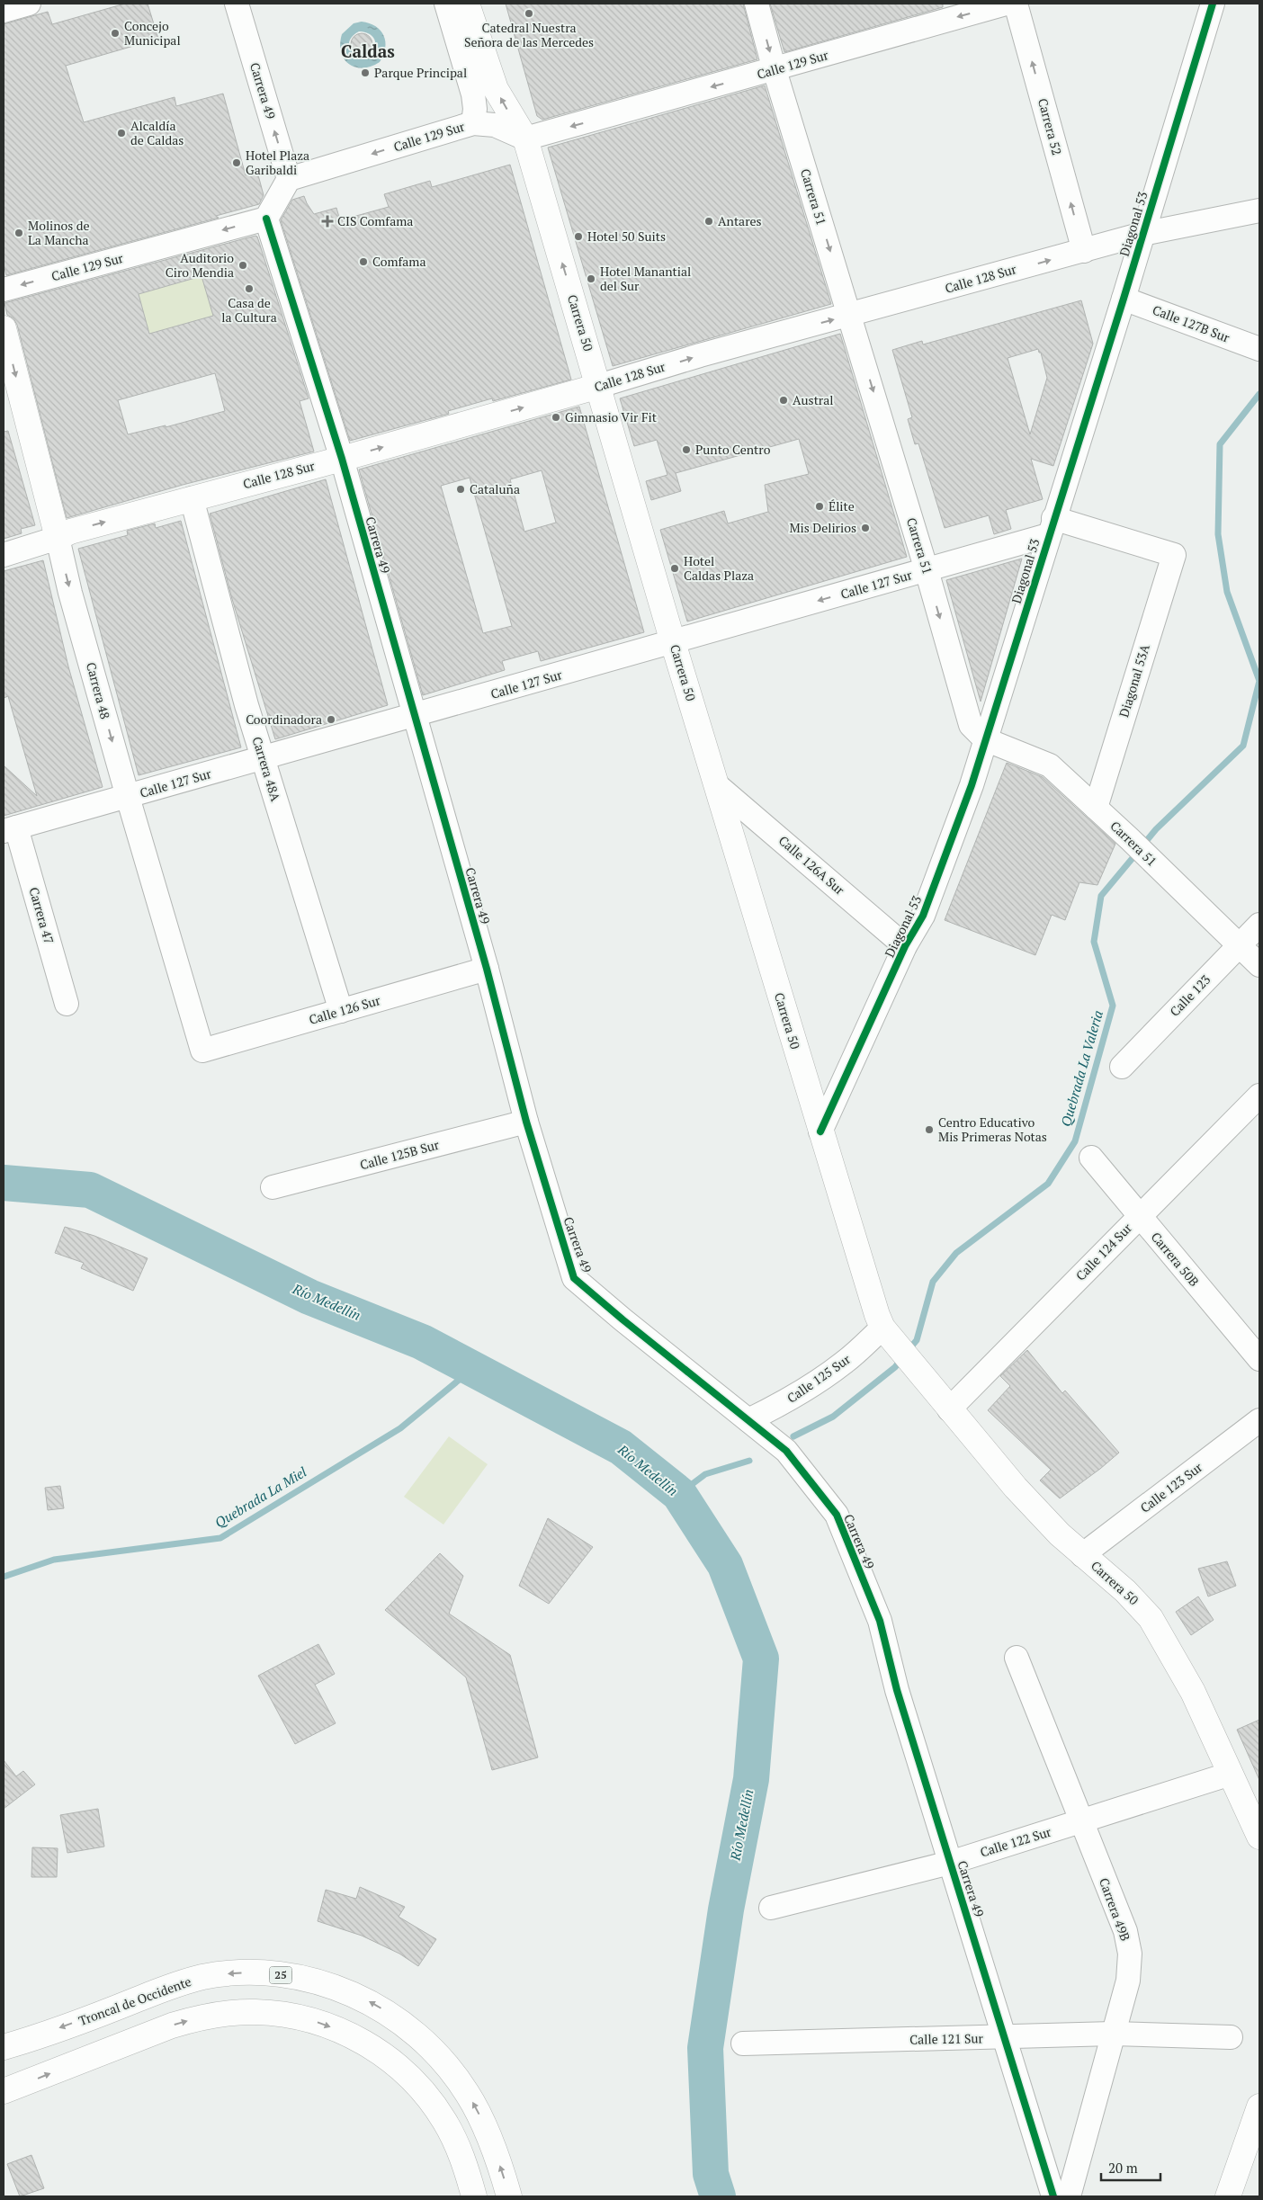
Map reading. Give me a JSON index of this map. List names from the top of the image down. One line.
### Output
{"streets":{"main road":["Calle 128 Sur","Carrera 50","Carrera 48","25","Troncal de Occidente"],"street":["Calle 129 Sur","Carrera 49","Carrera 52","Carrera 51","Diagonal 53","Calle 127B Sur","Calle 127 Sur","Diagonal 53A","Carrera 48A","Calle 126A Sur","Carrera 47","Calle 123","Calle 126 Sur","Calle 125B Sur","Calle 124 Sur","Carrera 50B","Calle 125 Sur","Calle 123 Sur","Calle 122 Sur","Carrera 49B","Calle 121 Sur"]},"crossings":[["Calle 129 Sur","Carrera 49"],["Calle 129 Sur","Carrera 51"],["Calle 129 Sur","Carrera 50"],["Carrera 49","Calle 128 Sur"],["Carrera 49","Calle 127 Sur"],["Carrera 49","Calle 126 Sur"],["Carrera 49","Calle 125B Sur"],["Carrera 49","Calle 125 Sur"],["Carrera 49","Calle 122 Sur"],["Carrera 49","Calle 121 Sur"],["Carrera 52","Calle 128 Sur"],["Carrera 51","Diagonal 53"],["Carrera 51","Calle 128 Sur"],["Carrera 51","Calle 127 Sur"],["Carrera 51","Diagonal 53A"],["Carrera 51","Calle 123"],["Diagonal 53","Calle 128 Sur"],["Diagonal 53","Carrera 50"],["Diagonal 53","Calle 127B Sur"],["Diagonal 53","Calle 127 Sur"],["Diagonal 53","Diagonal 53A"],["Diagonal 53","Calle 126A Sur"],["Calle 128 Sur","Carrera 50"],["Calle 128 Sur","Carrera 48"],["Calle 128 Sur","Carrera 48A"],["Carrera 50","Calle 127 Sur"],["Carrera 50","Calle 126A Sur"],["Carrera 50","Calle 124 Sur"],["Carrera 50","Calle 125 Sur"],["Carrera 50","Calle 123 Sur"],["Carrera 50","Calle 122 Sur"],["Calle 127 Sur","Diagonal 53A"],["Calle 127 Sur","Carrera 48"],["Calle 127 Sur","Carrera 48A"],["Calle 127 Sur","Carrera 47"],["Carrera 48","Calle 126 Sur"],["Carrera 48A","Calle 126 Sur"],["Calle 124 Sur","Carrera 50B"],["Calle 122 Sur","Carrera 49B"],["Carrera 49B","Calle 121 Sur"]],"one_way":["Calle 129 Sur","Carrera 52","Carrera 51","Calle 128 Sur","Carrera 48","Troncal de Occidente"],"districts":["Caldas"],"water":["Quebrada La Valeria","Río Medellín","Quebrada La Miel"],"places":{"other":["Catedral Nuestra Señora de las Mercedes","Concejo Municipal","Parque Principal","Alcaldía de Caldas","Hotel Plaza Garibaldi","Antares","Molinos de La Mancha","Hotel 50 Suits","Comfama","Auditorio Ciro Mendia","Hotel Manantial del Sur","Casa de la Cultura","Austral","Gimnasio Vir Fit","Punto Centro","Cataluña","Élite","Mis Delirios","Hotel Caldas Plaza","Coordinadora","Centro Educativo Mis Primeras Notas"],"health":["CIS Comfama"]},"scale_bar":"20 m"}
